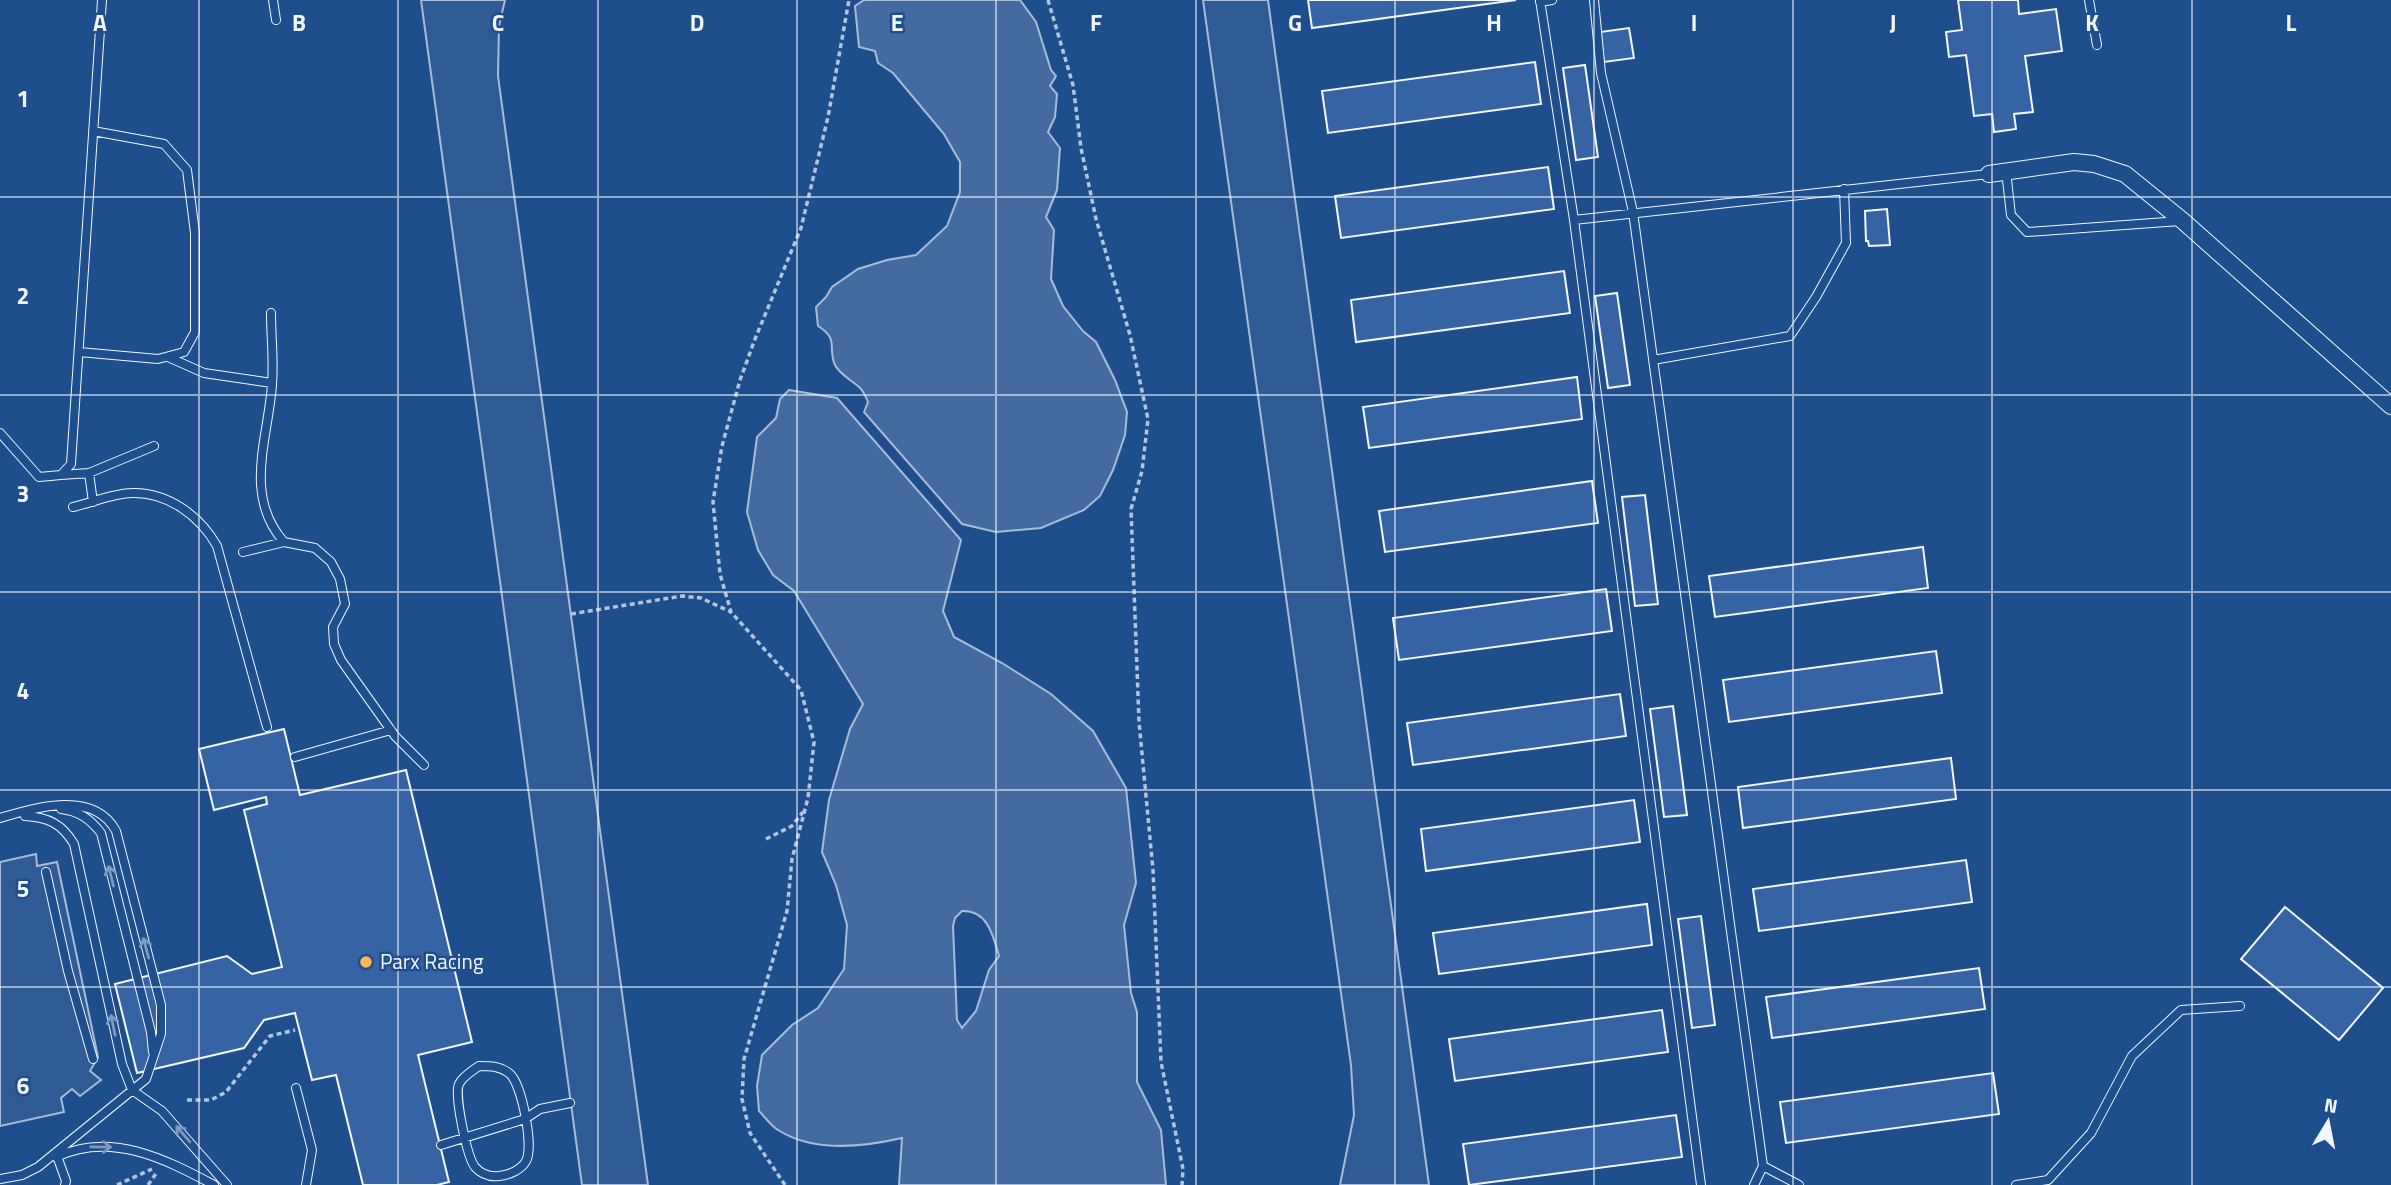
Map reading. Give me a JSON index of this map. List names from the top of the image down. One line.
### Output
{"places":["Parx Racing"],"north":"top","grid":{"columns":["A","B","C","D","E","F","G","H","I","J","K","L"],"rows":["1","2","3","4","5","6"]}}
